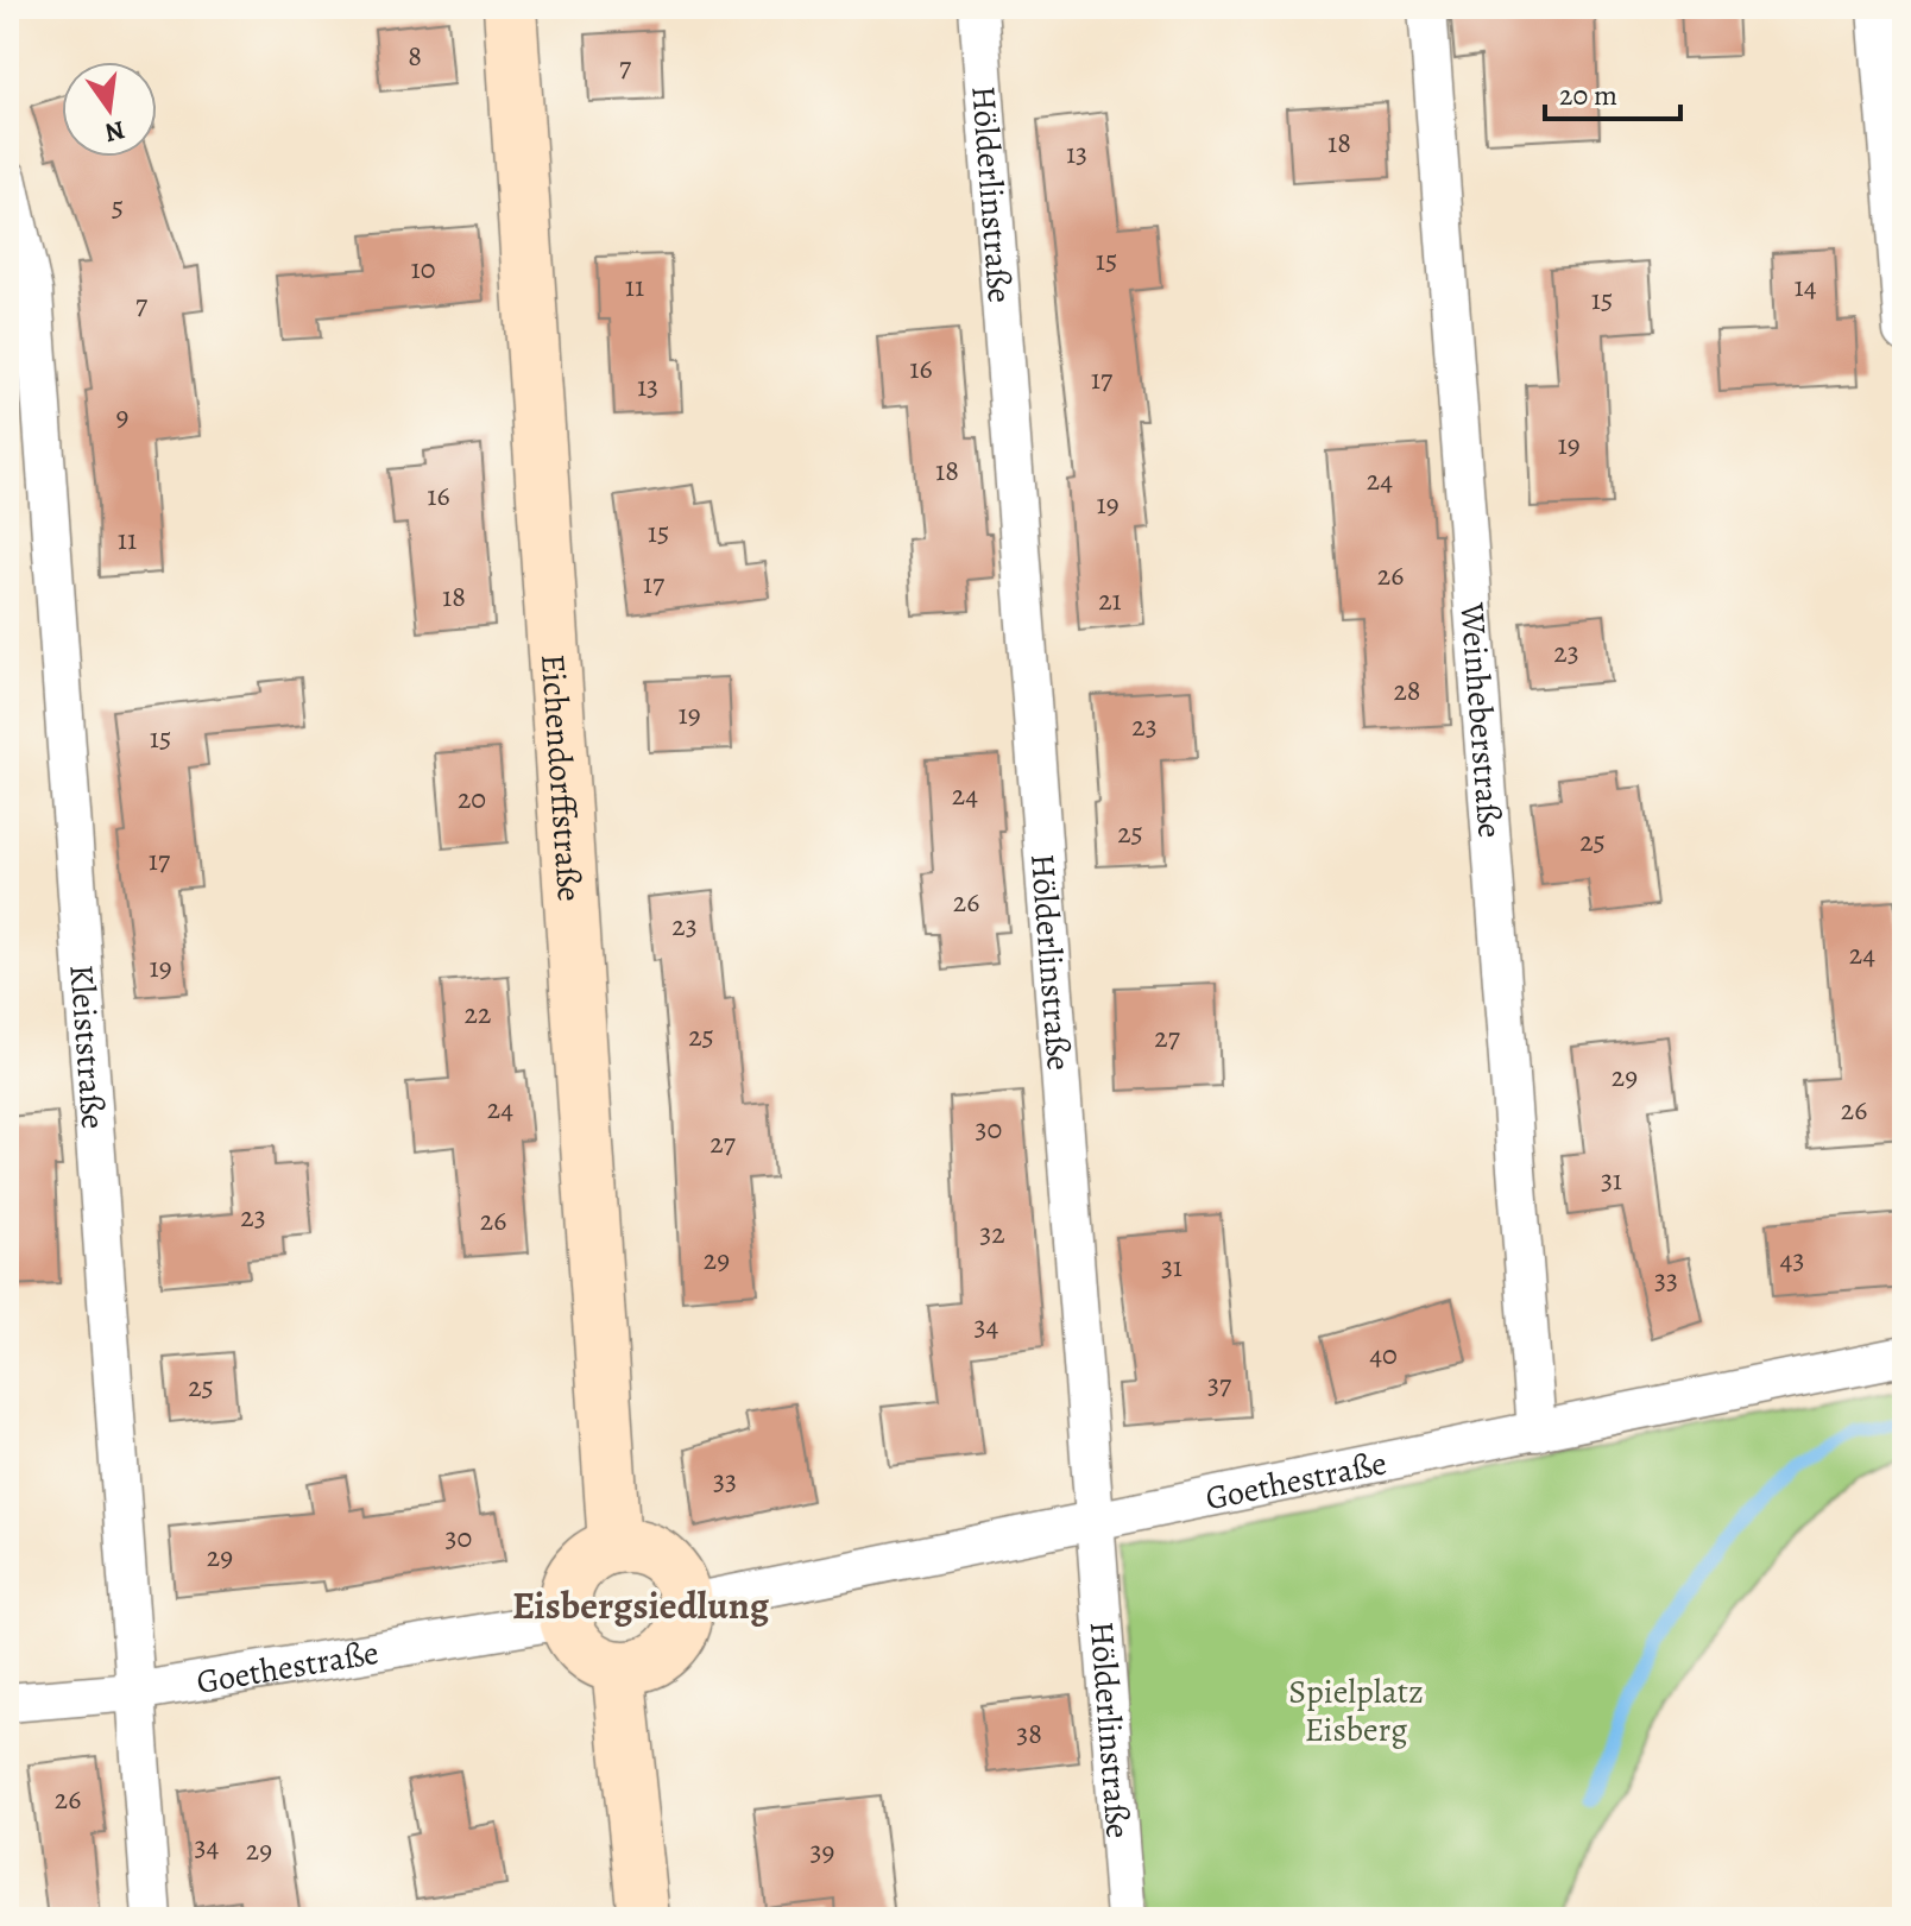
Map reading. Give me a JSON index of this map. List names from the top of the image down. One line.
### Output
{"streets":{"street":["Hölderlinstraße","Weinheberstraße","Eichendorffstraße","Kleiststraße","Goethestraße"]},"crossings":[["Hölderlinstraße","Goethestraße"],["Weinheberstraße","Goethestraße"],["Eichendorffstraße","Goethestraße"],["Kleiststraße","Goethestraße"]],"districts":["Eisbergsiedlung"],"parks":["Spielplatz Eisberg"],"house_numbers":["8","7","18","13","5","15","10","11","14","15","7","16","17","13","9","19","18","24","16","19","15","11","26","17","18","21","23","28","19","23","15","24","20","25","25","17","26","23","24","19","22","25","27","29","24","26","30","27","31","23","26","32","29","43","31","33","34","40","37","25","33","30","29","38","26","34","29","39"],"scale_bar":"20 m","north":"bottom"}
